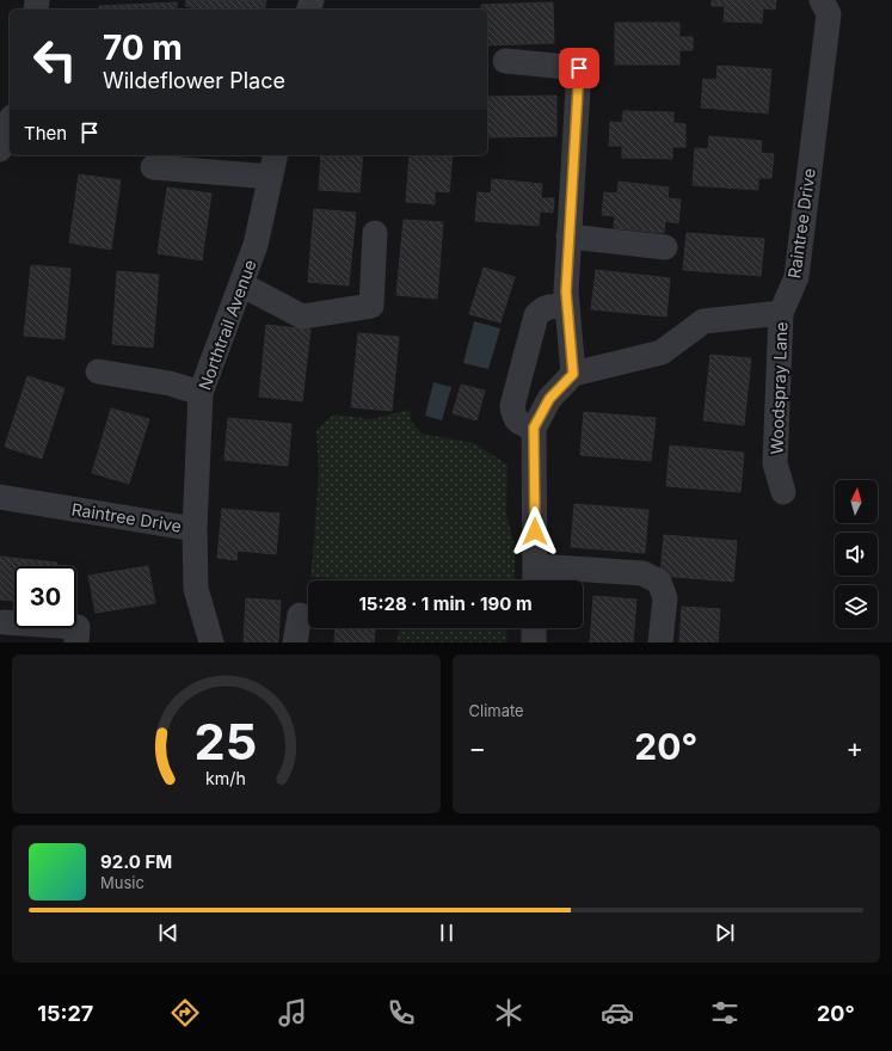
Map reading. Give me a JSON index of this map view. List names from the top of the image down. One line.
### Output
{"streets":{"street":["Raintree Drive","Northtrail Avenue","Woodspray Lane"]},"crossings":[["Raintree Drive","Northtrail Avenue"],["Raintree Drive","Woodspray Lane"]],"north":"top","page":{"turn":["70 m","Wildeflower Place"],"then":"Then","limit":"30","trip":"15:28 · 1 min · 190 m","tile":"Climate","heat":["−","20°","+"],"song":["92.0 FM","Music"],"tabs":["15:27","20°"],"gauge":["25","km/h"]}}
